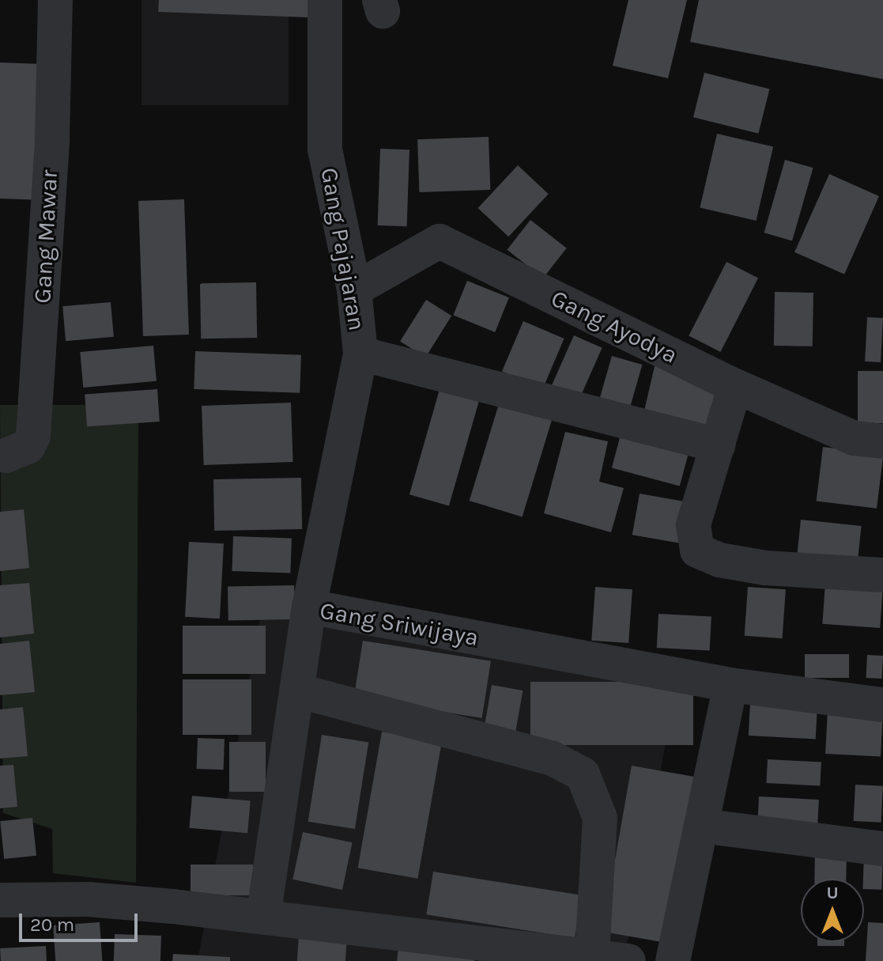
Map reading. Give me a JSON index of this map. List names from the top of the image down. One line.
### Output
{"streets":{"street":["Gang Mawar","Gang Pajajaran","Gang Ayodya","Gang Sriwijaya"]},"crossings":[["Gang Pajajaran","Gang Ayodya"],["Gang Pajajaran","Gang Sriwijaya"]],"scale_bar":"20 m","north":"top"}
